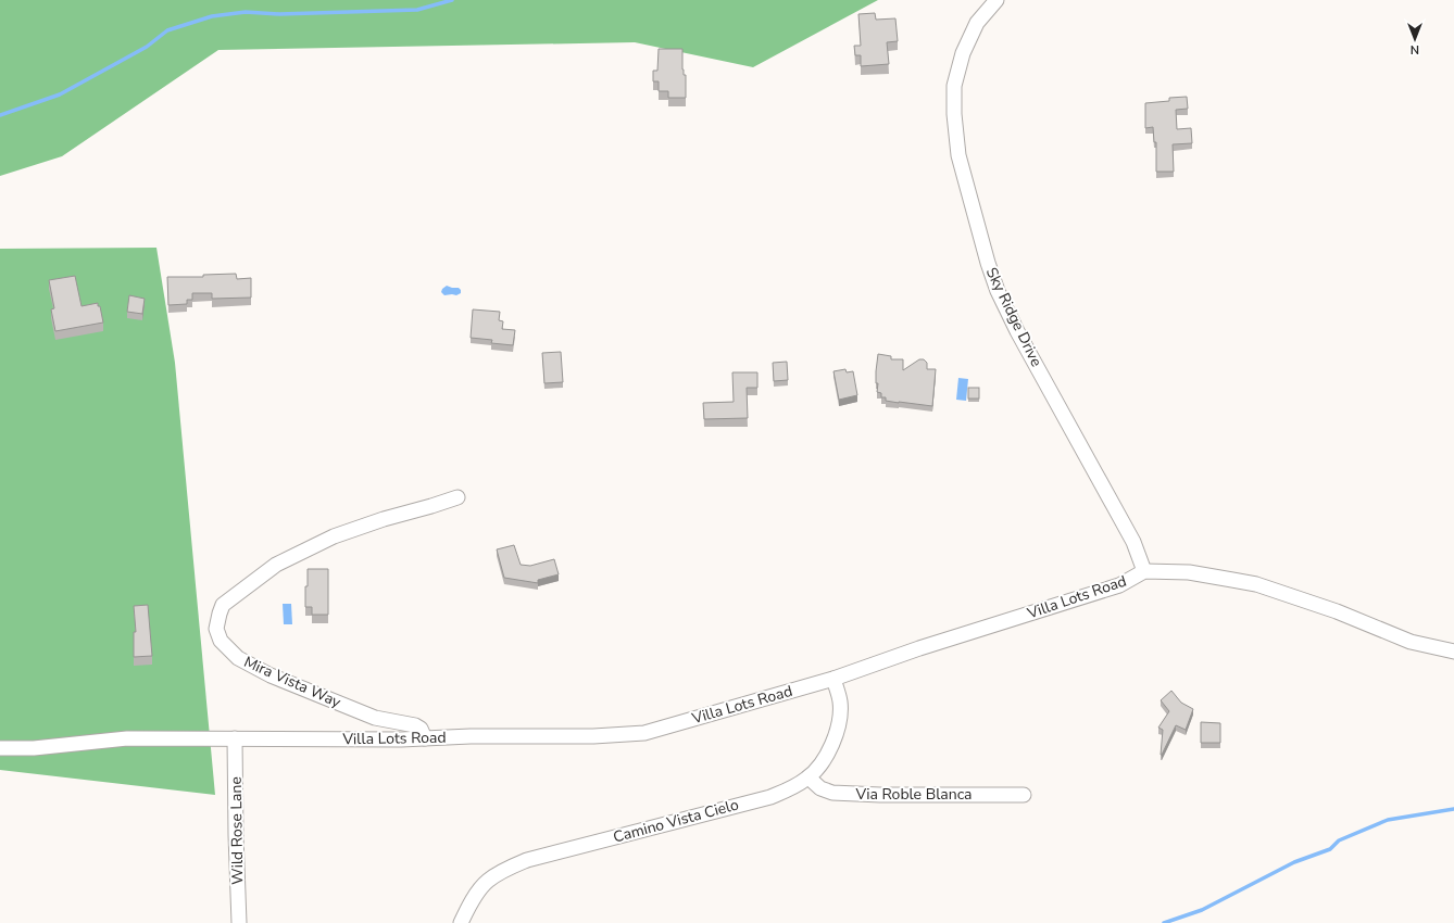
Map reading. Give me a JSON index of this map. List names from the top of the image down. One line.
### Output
{"streets":{"street":["Sky Ridge Drive","Villa Lots Road","Mira Vista Way","Via Roble Blanca","Camino Vista Cielo","Wild Rose Lane"]},"crossings":[["Sky Ridge Drive","Villa Lots Road"],["Villa Lots Road","Mira Vista Way"],["Villa Lots Road","Camino Vista Cielo"],["Villa Lots Road","Wild Rose Lane"],["Via Roble Blanca","Camino Vista Cielo"]],"north":"bottom"}
